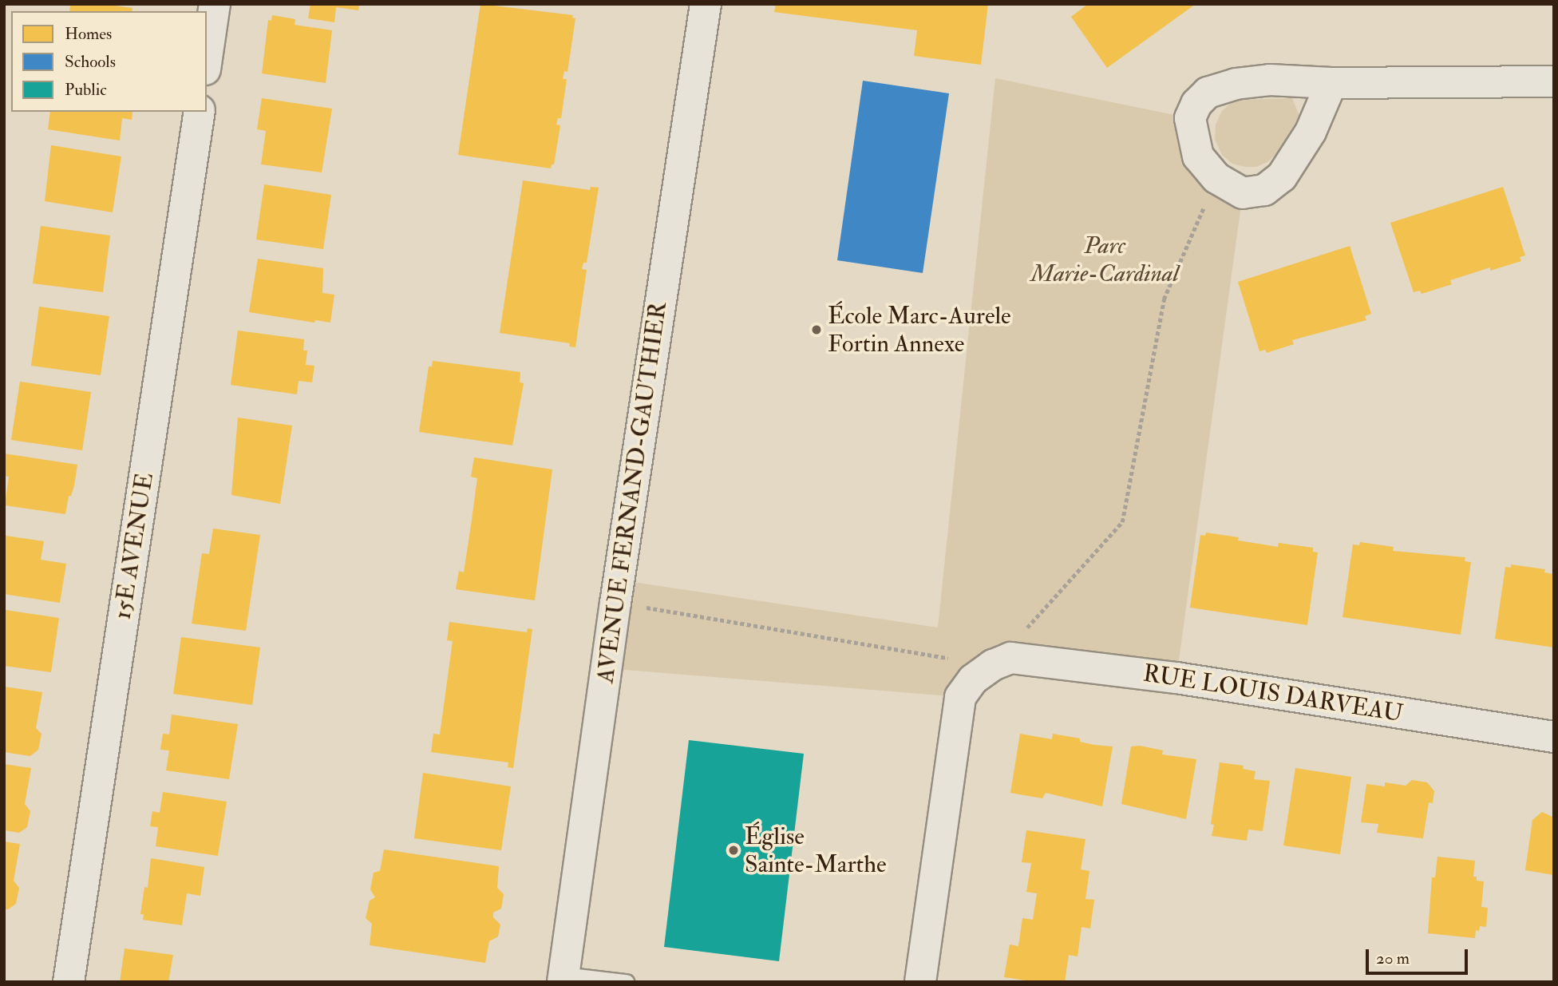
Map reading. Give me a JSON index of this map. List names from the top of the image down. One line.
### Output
{"streets":{"street":["AVENUE FERNAND-GAUTHIER","15E AVENUE","RUE LOUIS DARVEAU"]},"parks":["Parc Marie-Cardinal"],"places":["École Marc-Aurele Fortin Annexe","Église Sainte-Marthe"],"legend":["Homes","Schools","Public"],"scale_bar":"20 m"}
